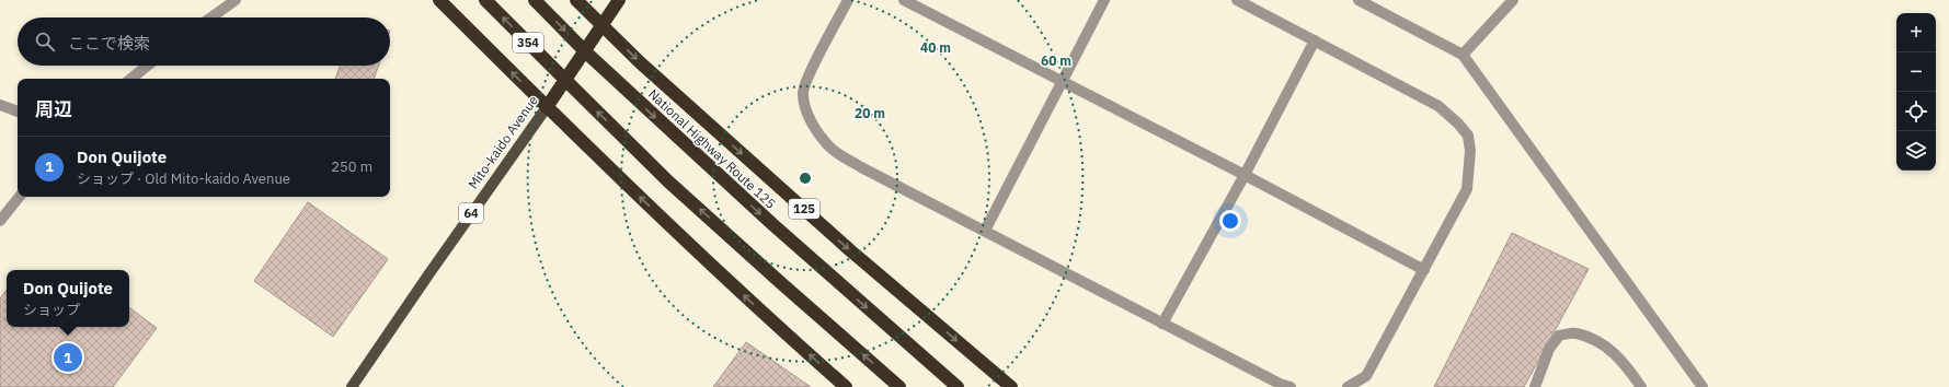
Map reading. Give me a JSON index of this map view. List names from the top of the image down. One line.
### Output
{"streets":{"highway":["354","Mito-kaido Avenue","National Highway Route 125","125"],"main road":["64"]},"crossings":[["354","National Highway Route 125"],["Mito-kaido Avenue","125"]],"page":{"map_buttons":["+","−"],"search":"ここで検索","heading":"周辺","list":[{"mark":"1","name":"Don Quijote","note":"ショップ · Old Mito-kaido Avenue","value":"250 m"}],"popup":["Don Quijote","ショップ"],"pins":"1"},"rings":["40 m","60 m","20 m"]}
